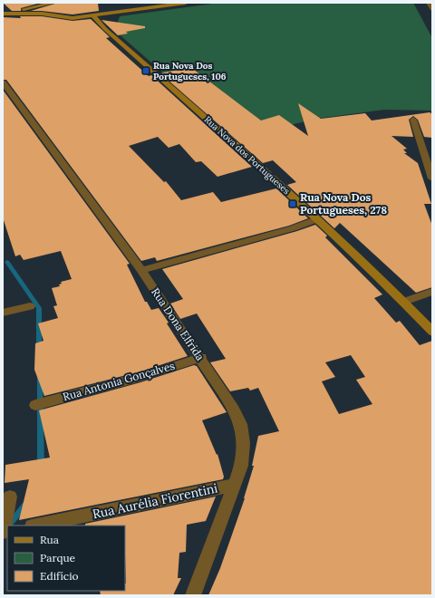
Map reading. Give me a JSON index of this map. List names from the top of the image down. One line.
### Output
{"streets":{"street":["Rua Nova dos Portugueses","Rua Dona Elfrida","Rua Antonia Gonçalves","Rua Aurélia Fiorentini"]},"crossings":[["Rua Dona Elfrida","Rua Antonia Gonçalves"],["Rua Dona Elfrida","Rua Aurélia Fiorentini"]],"places":{"transit":["Rua Nova Dos Portugueses, 106","Rua Nova Dos Portugueses, 278"]},"legend":["Rua","Parque","Edifício"]}
